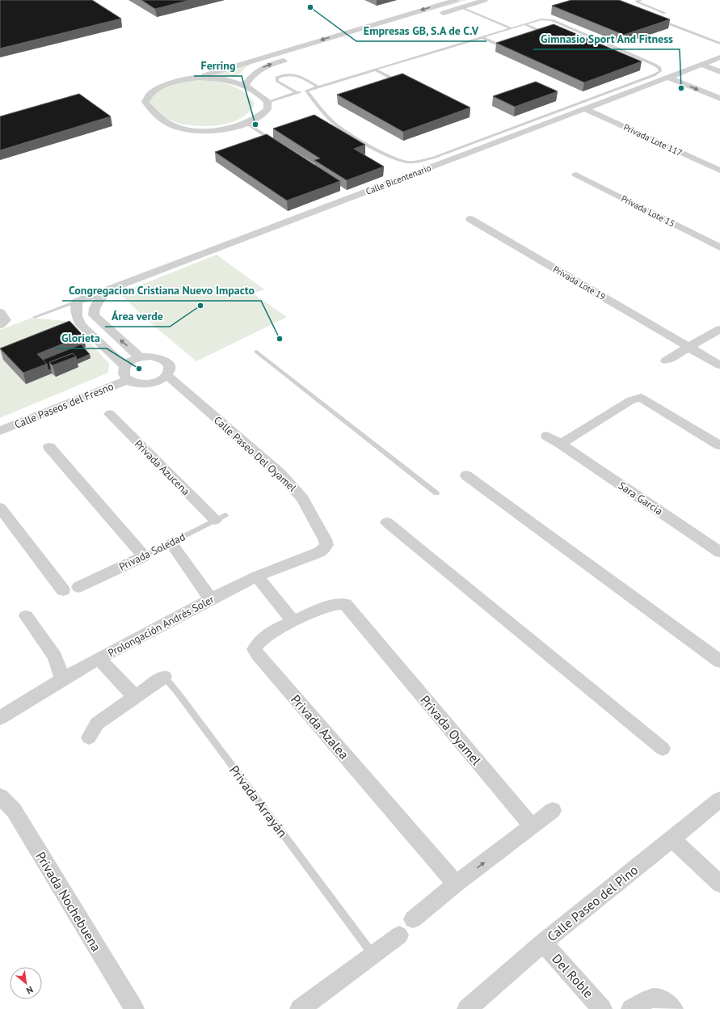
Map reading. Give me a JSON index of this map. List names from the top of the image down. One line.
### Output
{"streets":{"street":["Privada Lote 117","Calle Bicentenario","Privada Lote 15","Privada Lote 19","Calle Paseos del Fresno","Calle Paseo Del Oyamel","Privada Azucena","Sara Garcia","Privada Soledad","Prolongación Andrés Soler","Privada Azalea","Privada Oyamel","Privada Arrayán","Privada Nochebuena","Calle Paseo del Pino","Del Roble"]},"crossings":[["Privada Lote 117","Calle Bicentenario"],["Calle Paseos del Fresno","Calle Paseo Del Oyamel"],["Calle Paseo Del Oyamel","Prolongación Andrés Soler"],["Privada Azucena","Privada Soledad"],["Privada Azalea","Privada Oyamel"],["Calle Paseo del Pino","Del Roble"]],"places":["Empresas GB, S.A de C.V","Gimnasio Sport And Fitness","Ferring","Área verde","Congregacion Cristiana Nuevo Impacto","Glorieta"],"north":"bottom right"}
